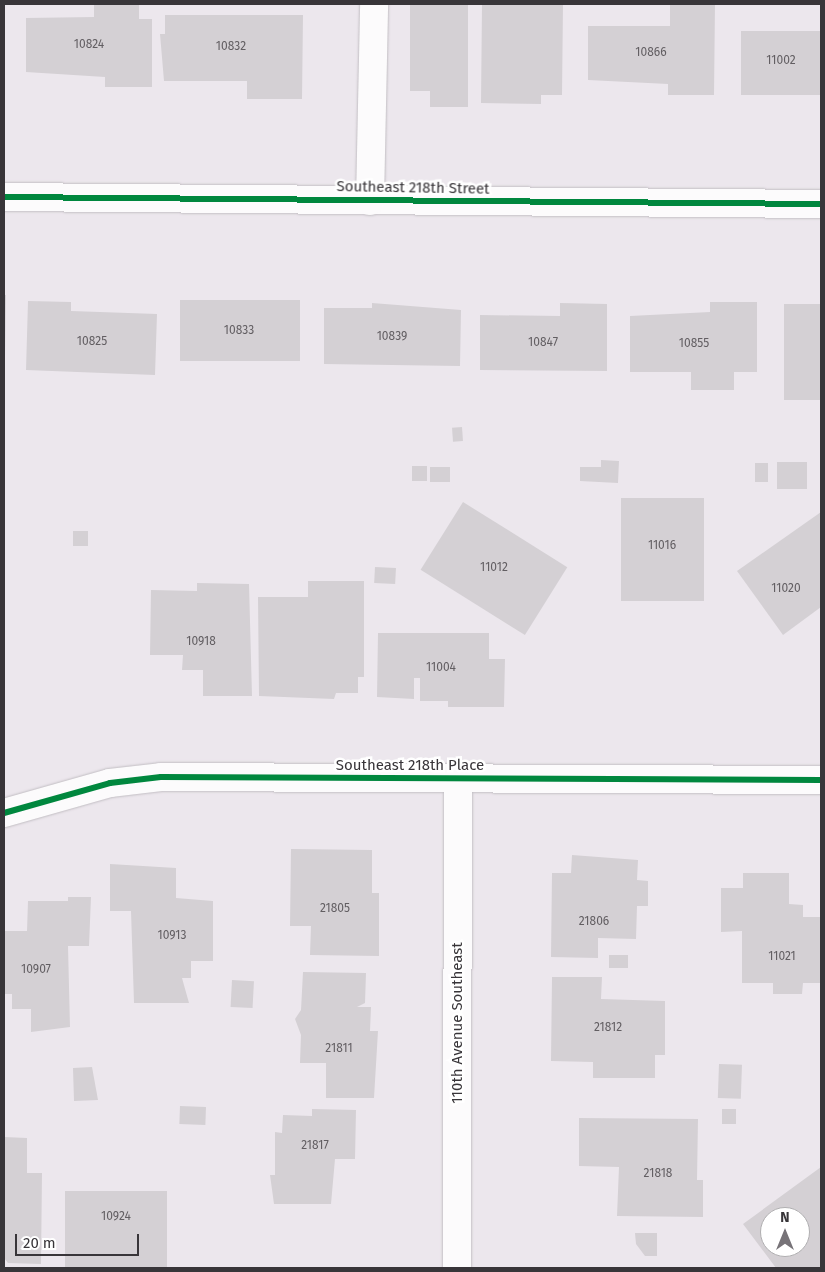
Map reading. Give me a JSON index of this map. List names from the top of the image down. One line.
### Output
{"streets":{"street":["Southeast 218th Street","Southeast 218th Place","110th Avenue Southeast"]},"crossings":[["Southeast 218th Place","110th Avenue Southeast"]],"house_numbers":["10824","10832","10866","11002","10833","10839","10825","10847","10855","11016","11012","11020","10918","11004","21805","21806","10913","11021","10907","21812","21811","21817","21818","10924"],"scale_bar":"20 m","north":"top"}
